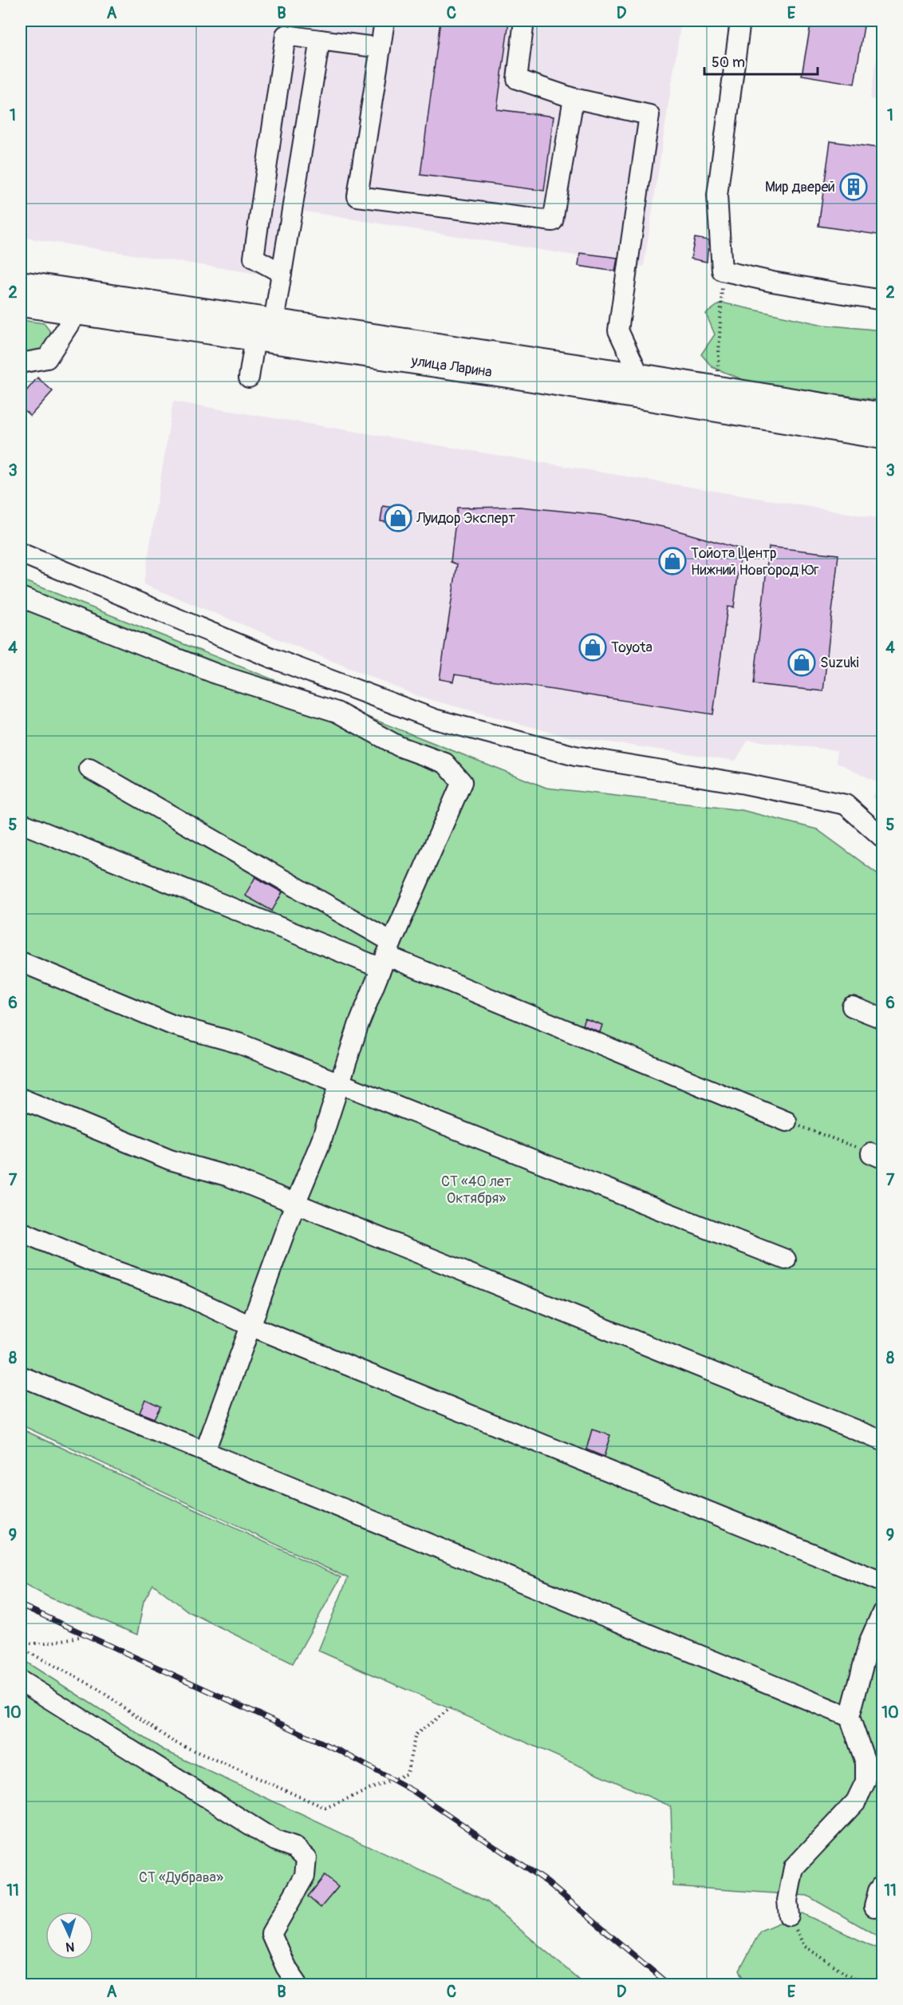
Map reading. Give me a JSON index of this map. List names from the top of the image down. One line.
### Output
{"streets":{"main road":["улица Ларина"]},"parks":["СТ «40 лет Октября»","СТ «Дубрава»"],"places":{"building":["Мир дверей"],"shop":["Луидор Эксперт","Тойота Центр Нижний Новгород Юг","Toyota","Suzuki"]},"scale_bar":"50 m","north":"bottom","grid":{"columns":["A","B","C","D","E"],"rows":["1","2","3","4","5","6","7","8","9","10","11"]}}
